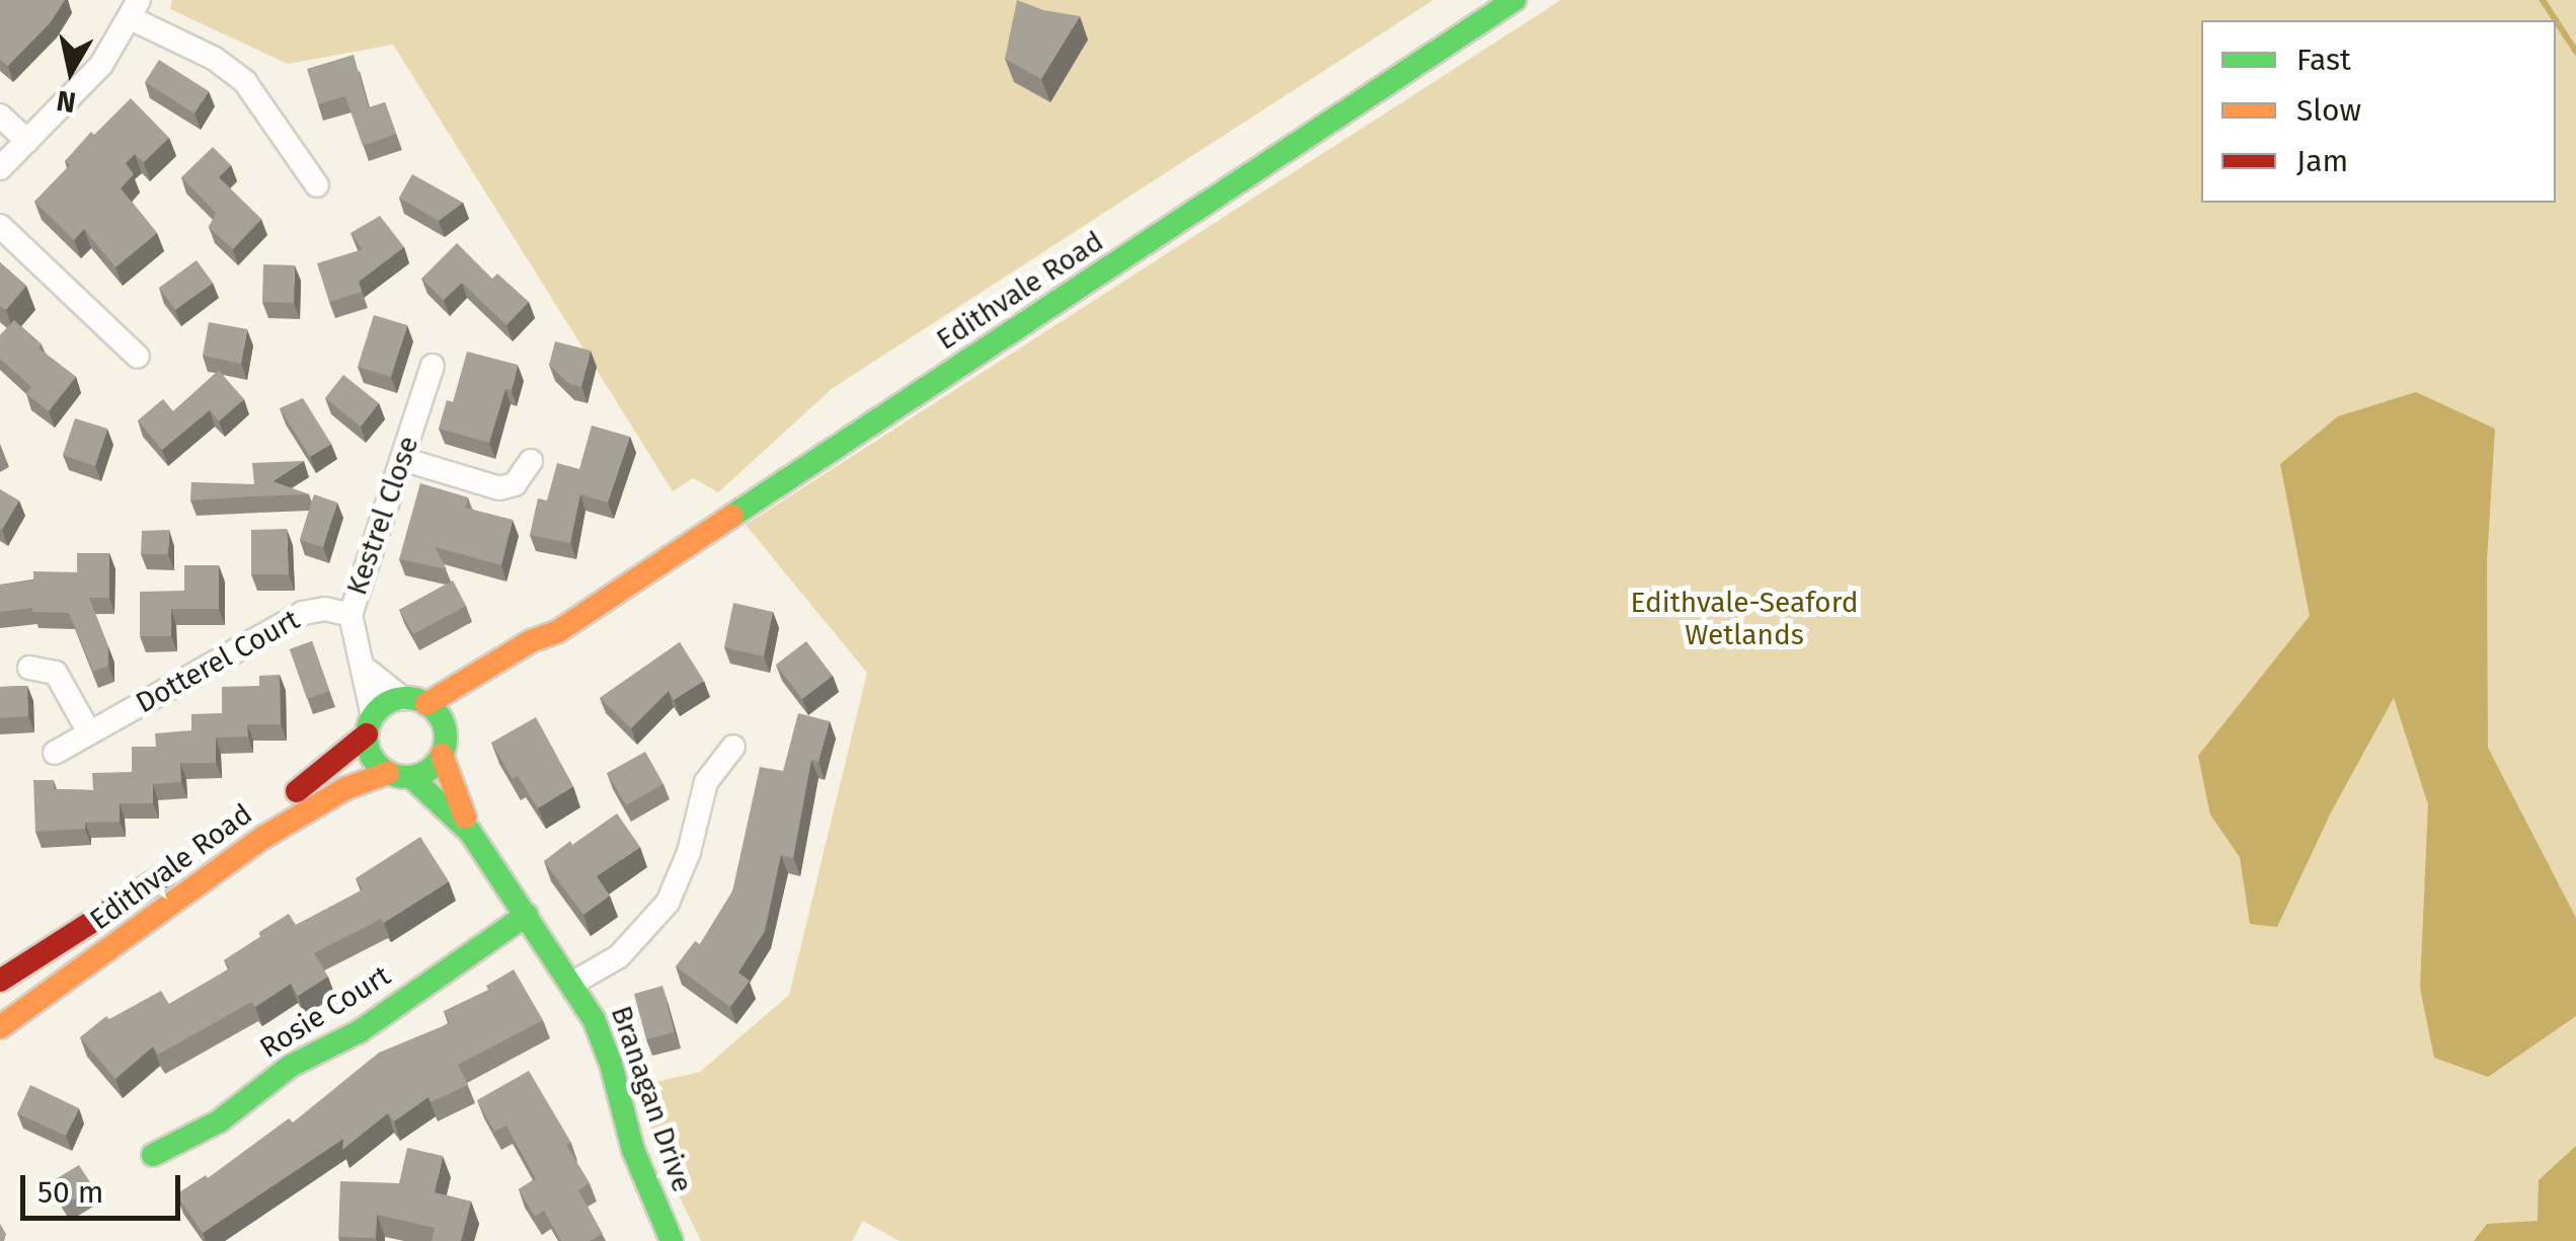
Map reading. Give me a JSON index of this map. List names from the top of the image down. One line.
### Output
{"streets":{"main road":["Edithvale Road","Rosie Court","Branagan Drive"],"street":["Kestrel Close","Dotterel Court"]},"crossings":[["Edithvale Road","Kestrel Close"],["Edithvale Road","Branagan Drive"],["Kestrel Close","Dotterel Court"],["Kestrel Close","Branagan Drive"],["Rosie Court","Branagan Drive"]],"parks":["Edithvale-Seaford Wetlands"],"legend":["Fast","Slow","Jam"],"scale_bar":"50 m","north":"bottom"}
